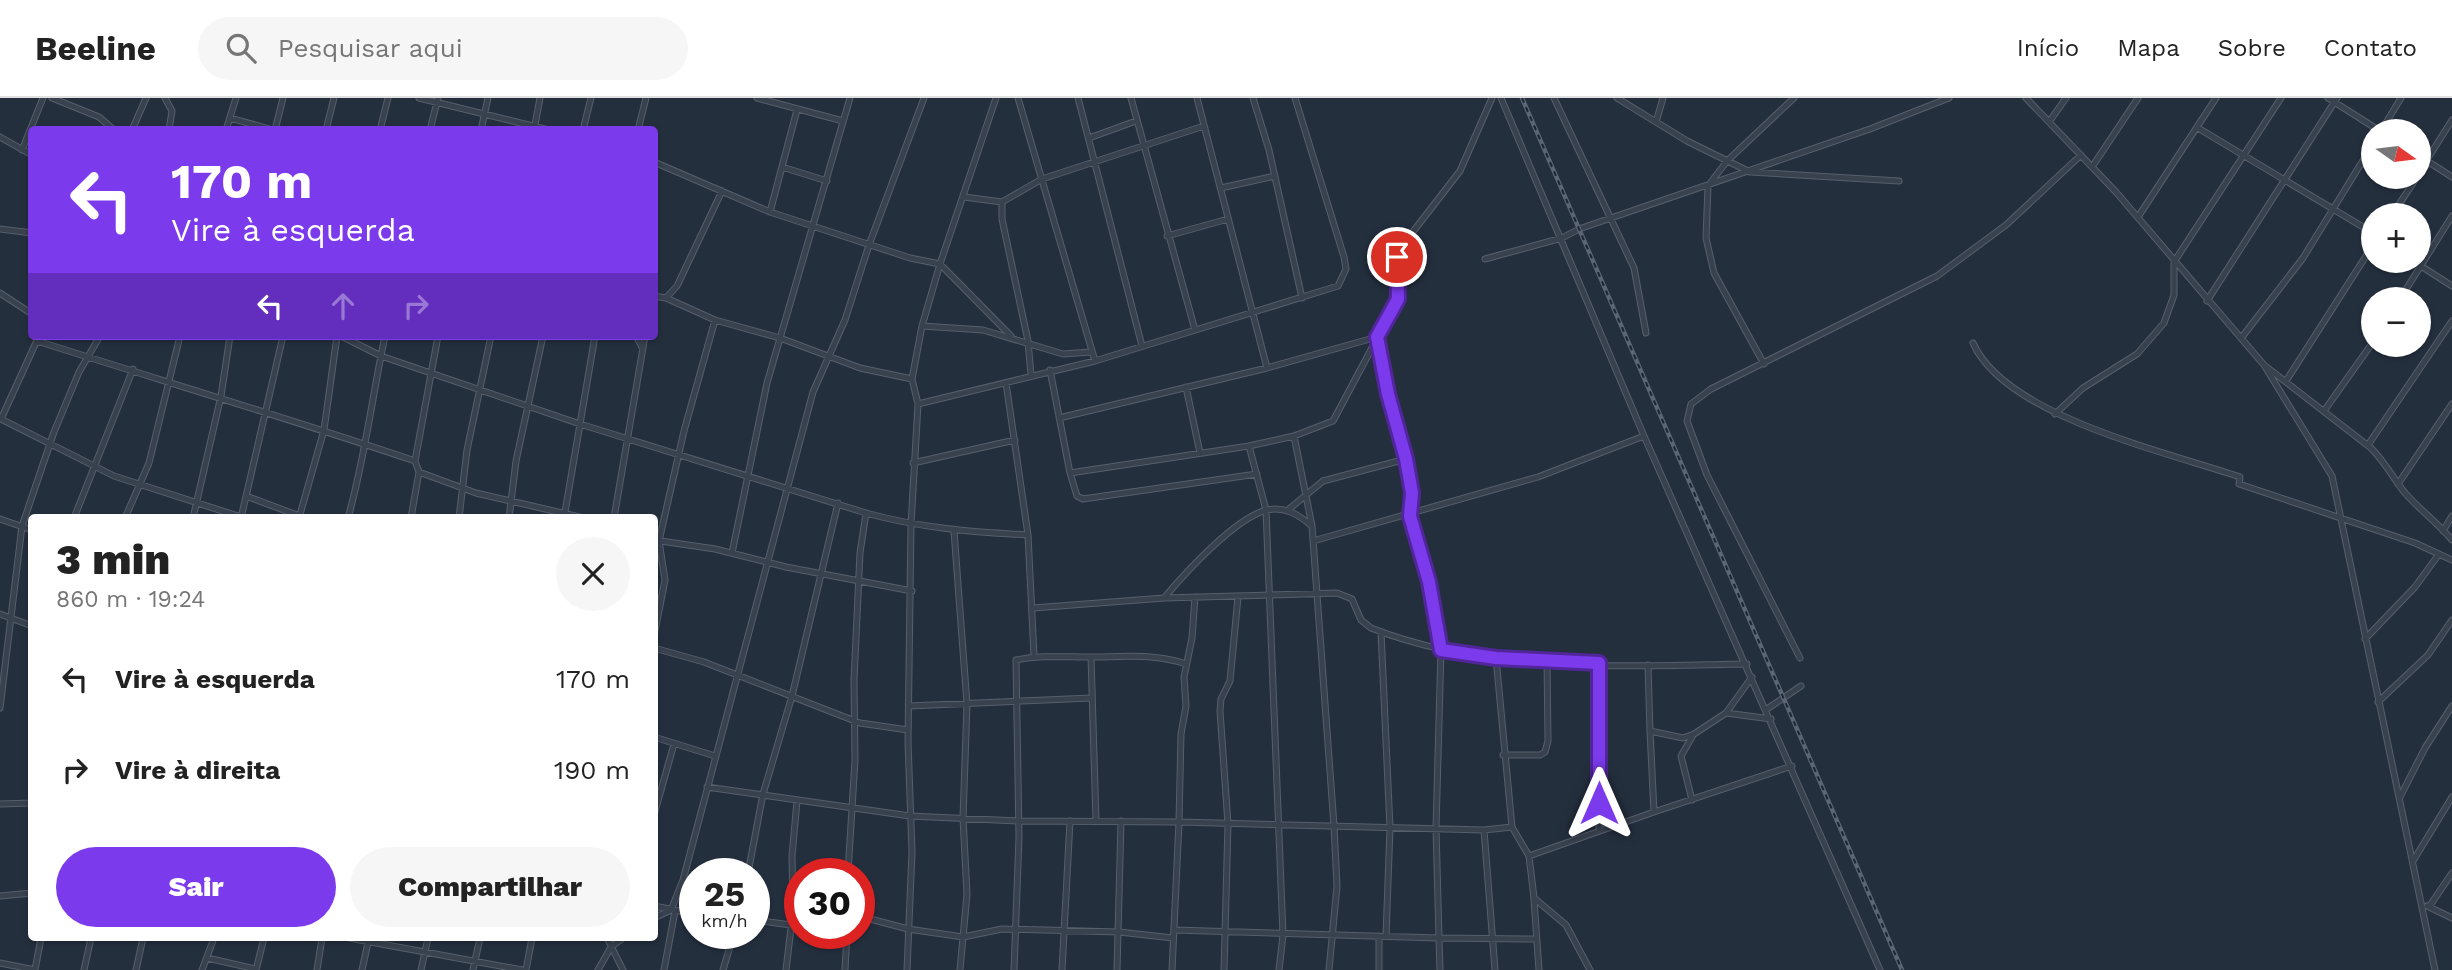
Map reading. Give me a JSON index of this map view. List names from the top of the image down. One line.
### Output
{"north":"right","page":{"header":"Beeline","search":"Pesquisar aqui","nav":["Início","Mapa","Sobre","Contato"],"map_buttons":["+","−"],"turn":["170 m","Vire à esquerda"],"heading":["3 min","860 m · 19:24"],"list":[{"name":"Vire à esquerda","value":"170 m"},{"name":"Vire à direita","value":"190 m"}],"buttons":["Sair","Compartilhar"],"speed":"25 km/h","limit":"30"}}
